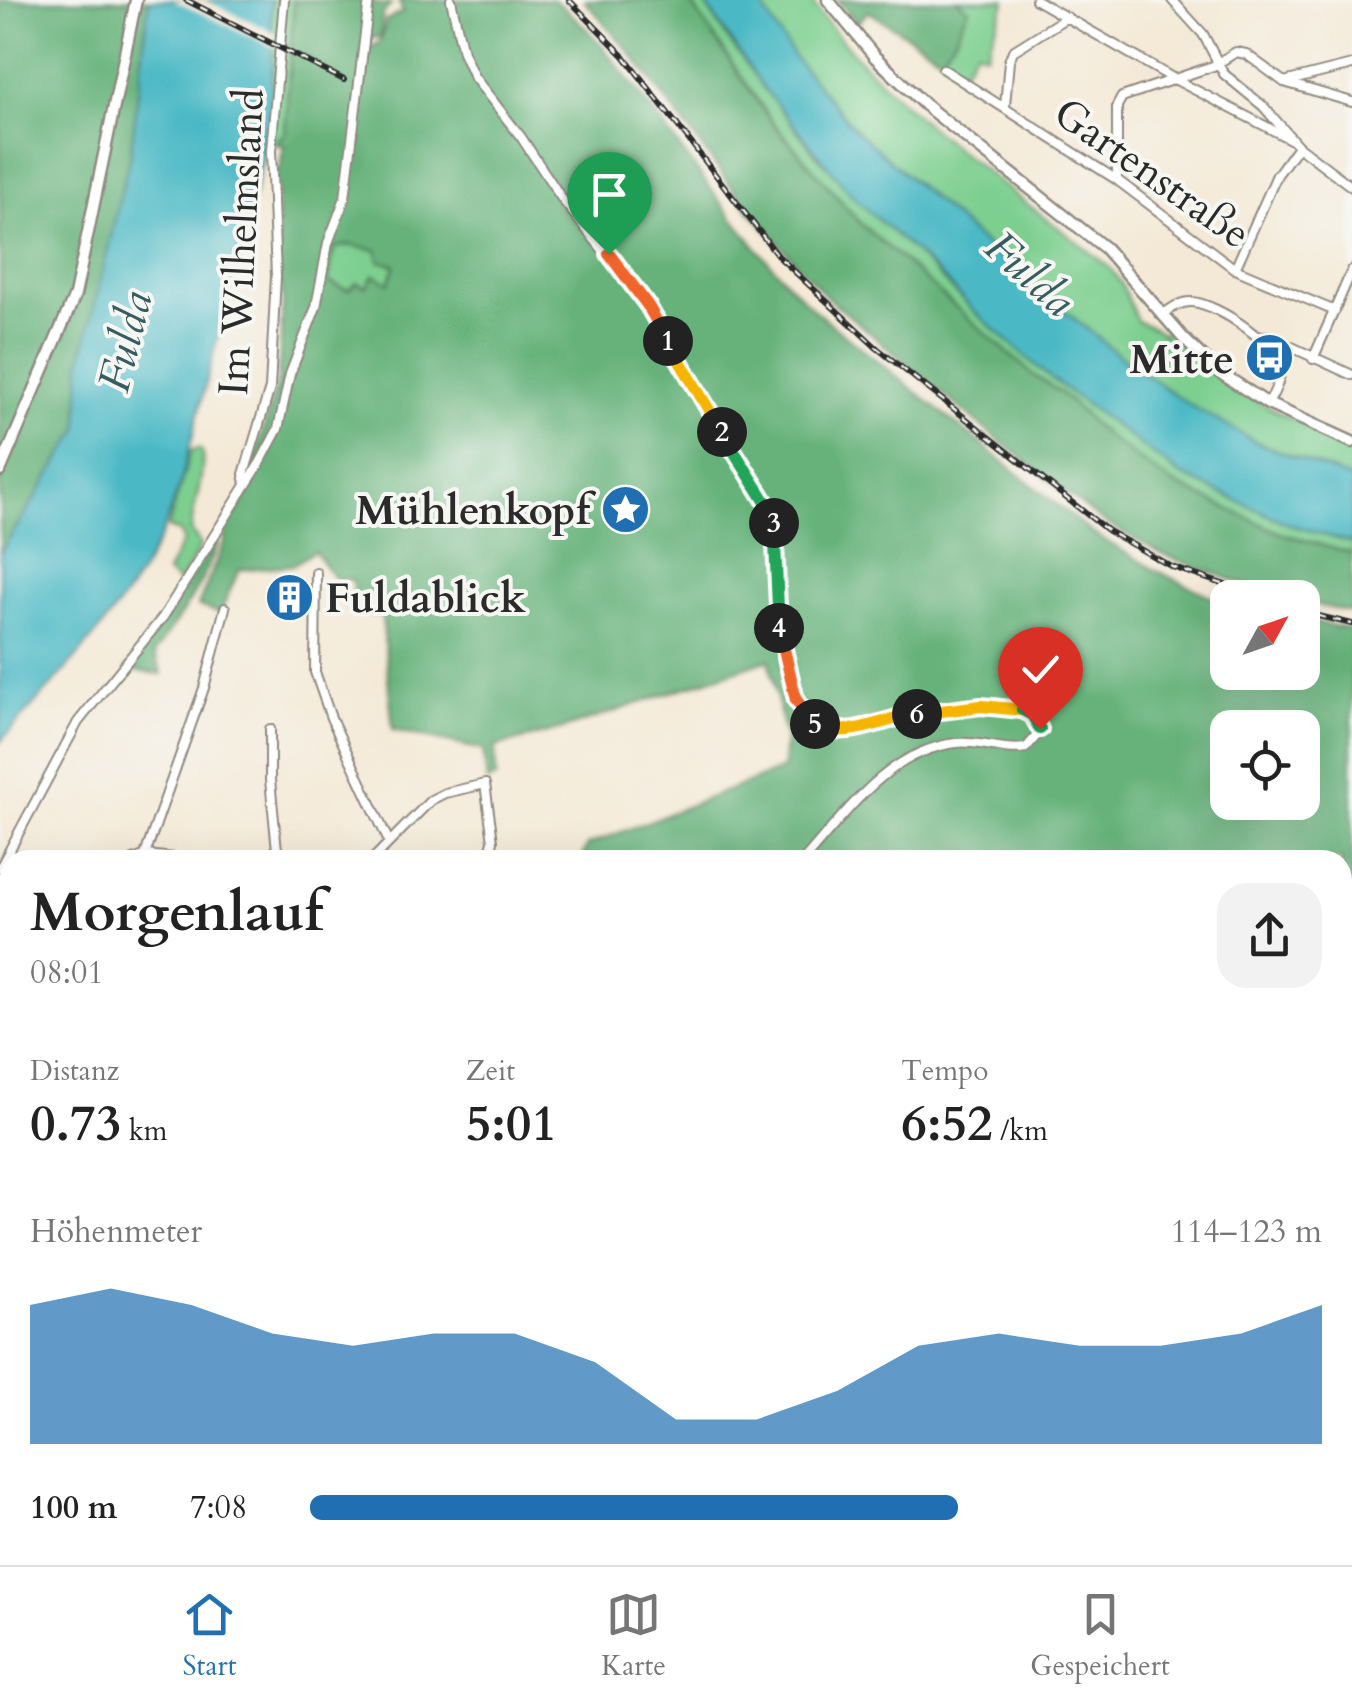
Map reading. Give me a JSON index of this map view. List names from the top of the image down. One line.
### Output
{"streets":{"street":["Gartenstraße","Im Wilhelmsland"]},"water":["Fulda"],"places":{"bus stop":["Mitte"],"place":["Mühlenkopf"],"building":["Fuldablick"]},"north":"top right","page":{"pins":["1","2","3","4","6","5"],"heading":["Morgenlauf","08:01"],"stats":[["Distanz","0.73 km"],["Zeit","5:01"],["Tempo","6:52 /km"]],"chart":["Höhenmeter","114–123 m"],"list":[{"name":"100 m","note":"7:08"}],"tabs":["Start","Karte","Gespeichert"]}}
